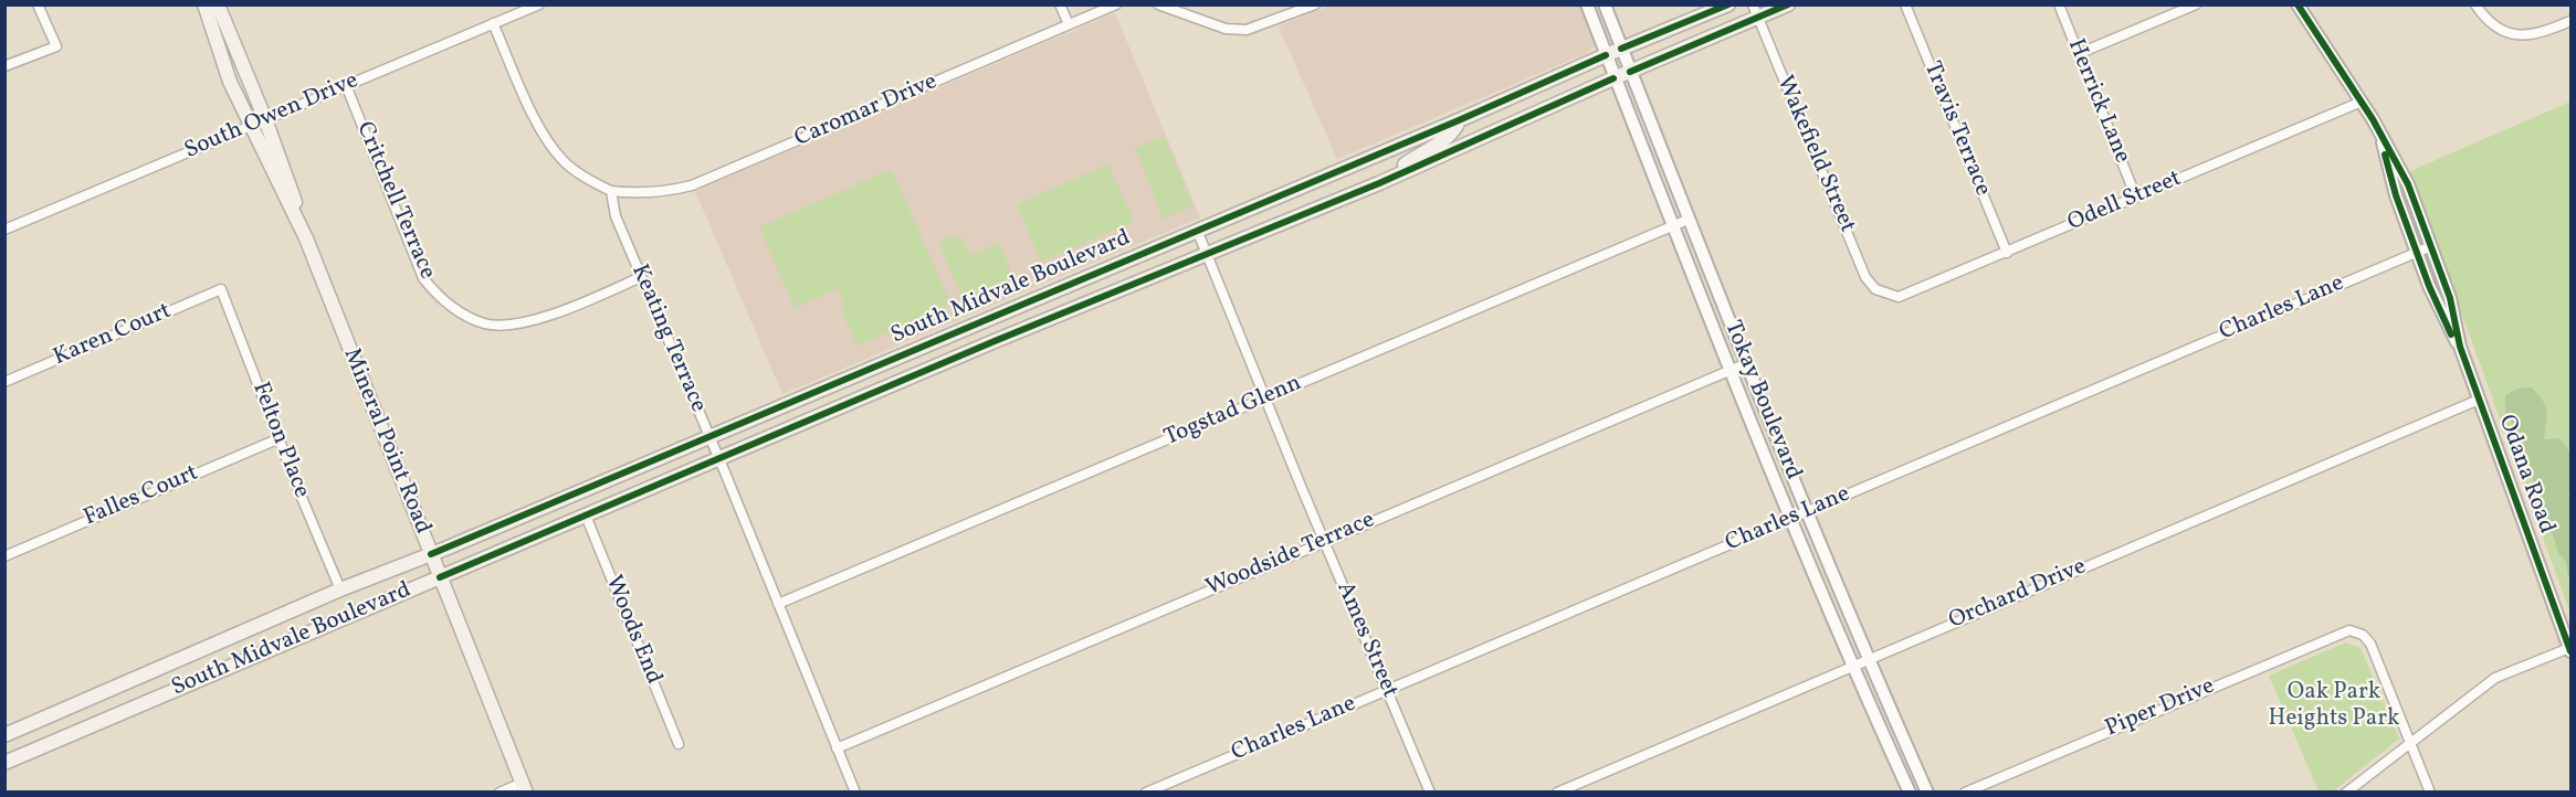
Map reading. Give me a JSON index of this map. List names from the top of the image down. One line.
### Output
{"streets":{"main road":["South Midvale Boulevard","Mineral Point Road"],"street":["Herrick Lane","Caromar Drive","South Owen Drive","Travis Terrace","Wakefield Street","Critchell Terrace","Odell Street","Charles Lane","Karen Court","Keating Terrace","Tokay Boulevard","Togstad Glenn","Felton Place","Odana Road","Falles Court","Woodside Terrace","Orchard Drive","Woods End","Ames Street","Piper Drive"]},"crossings":[["Herrick Lane","Odell Street"],["Caromar Drive","Keating Terrace"],["South Owen Drive","Critchell Terrace"],["South Owen Drive","Mineral Point Road"],["Travis Terrace","Odell Street"],["Wakefield Street","Odell Street"],["Wakefield Street","South Midvale Boulevard"],["Critchell Terrace","Keating Terrace"],["Odell Street","Odana Road"],["South Midvale Boulevard","Keating Terrace"],["South Midvale Boulevard","Tokay Boulevard"],["South Midvale Boulevard","Felton Place"],["South Midvale Boulevard","Mineral Point Road"],["South Midvale Boulevard","Woods End"],["South Midvale Boulevard","Ames Street"],["Charles Lane","Tokay Boulevard"],["Charles Lane","Odana Road"],["Charles Lane","Ames Street"],["Karen Court","Felton Place"],["Keating Terrace","Togstad Glenn"],["Keating Terrace","Woodside Terrace"],["Tokay Boulevard","Togstad Glenn"],["Tokay Boulevard","Woodside Terrace"],["Tokay Boulevard","Orchard Drive"],["Togstad Glenn","Ames Street"],["Felton Place","Falles Court"],["Odana Road","Orchard Drive"],["Woodside Terrace","Ames Street"]],"parks":["Oak Park Heights Park"]}
